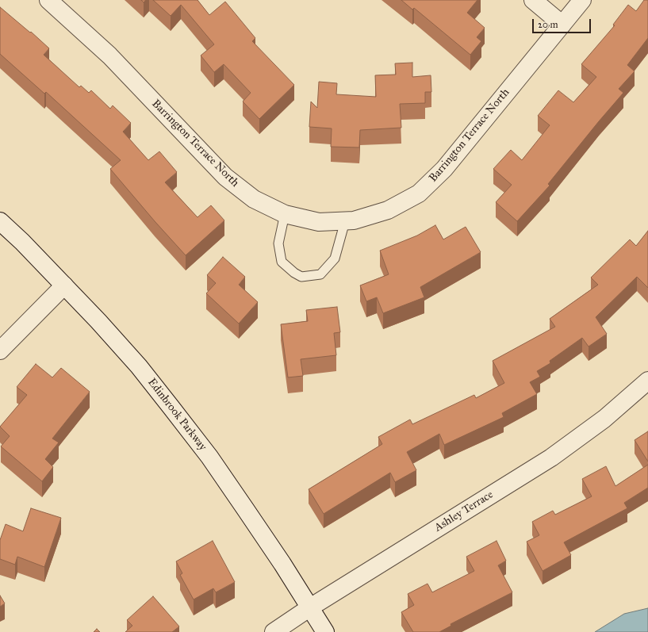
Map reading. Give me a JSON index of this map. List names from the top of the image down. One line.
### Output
{"streets":{"street":["Barrington Terrace North","Edinbrook Parkway","Ashley Terrace"]},"crossings":[["Edinbrook Parkway","Ashley Terrace"]],"scale_bar":"20 m"}
